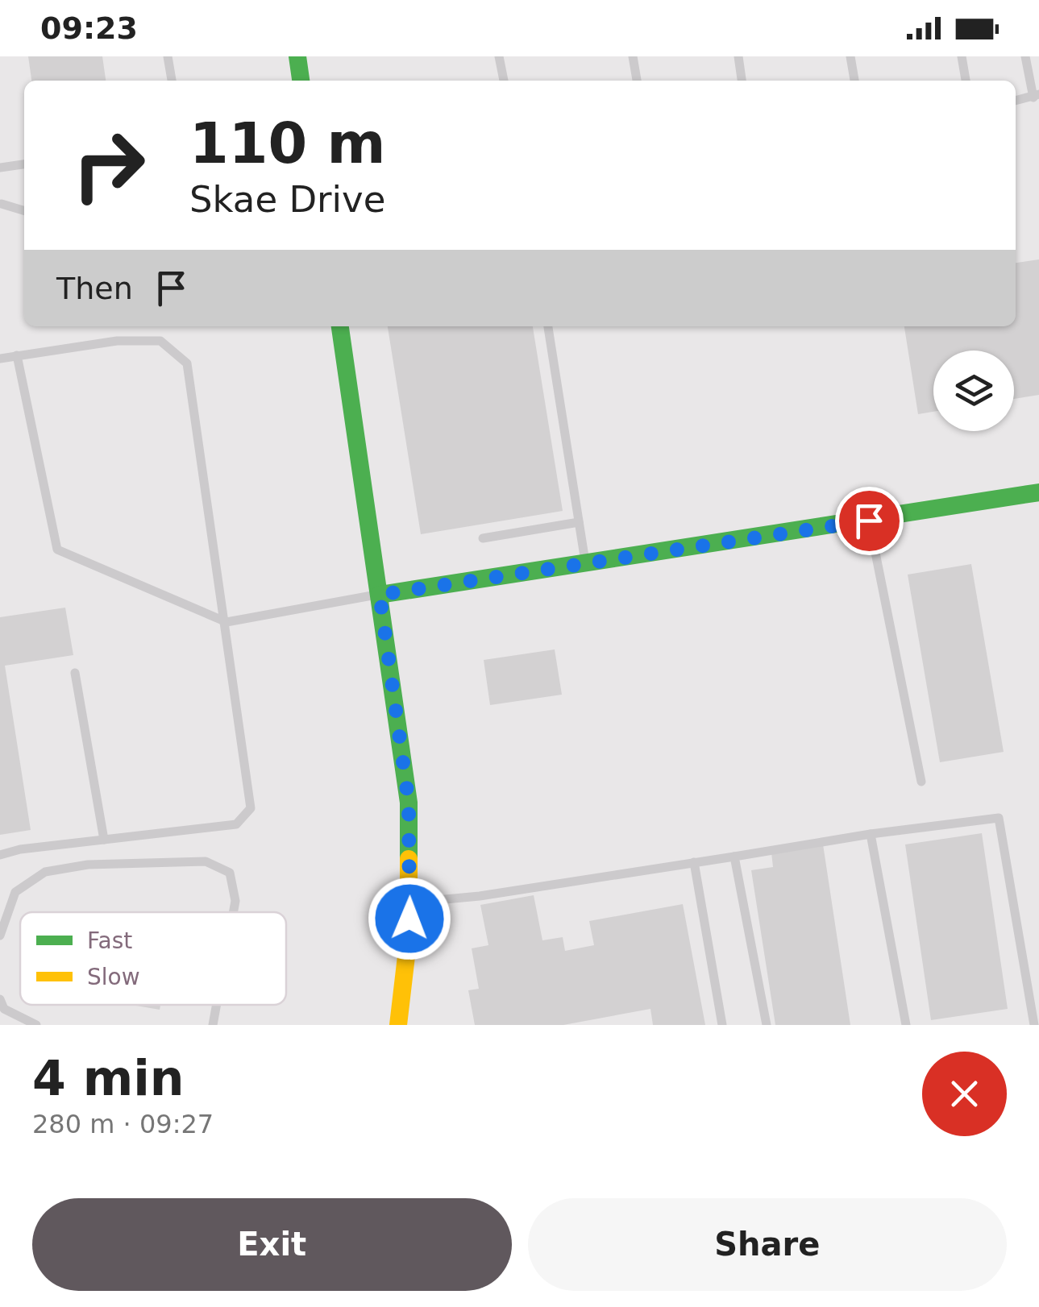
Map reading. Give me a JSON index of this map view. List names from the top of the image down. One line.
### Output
{"legend":["Fast","Slow"],"page":{"status":"09:23","turn":["110 m","Skae Drive"],"then":"Then","heading":["4 min","280 m · 09:27"],"buttons":["Exit","Share"]}}
